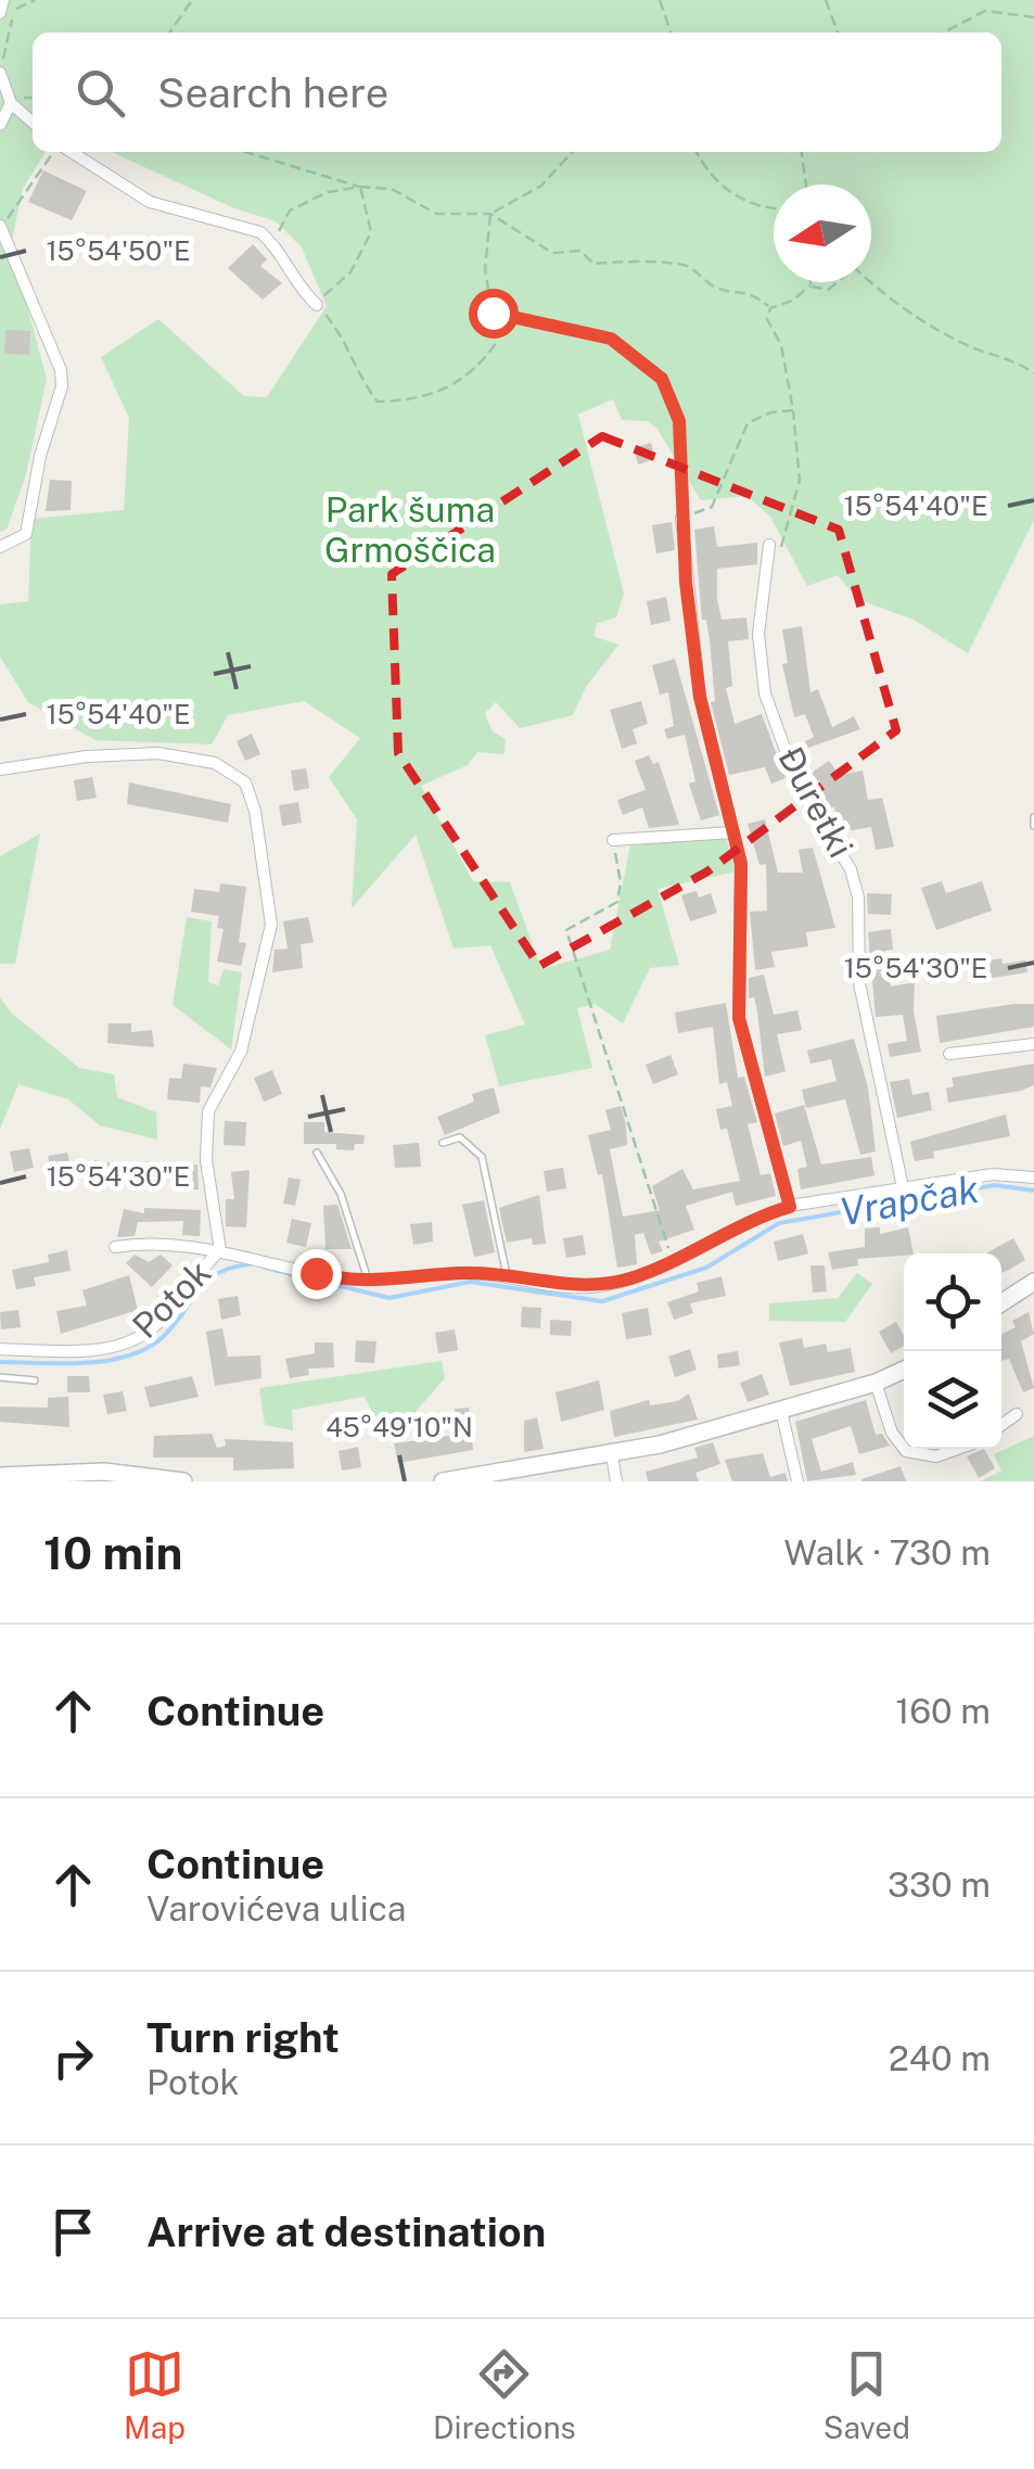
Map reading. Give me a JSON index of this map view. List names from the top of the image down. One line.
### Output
{"streets":{"street":["Đuretki","Potok"]},"crossings":[["Đuretki","Potok"]],"water":["Vrapčak"],"parks":["Park šuma Grmoščica"],"north":"left","page":{"search":"Search here","heading":["10 min","Walk · 730 m"],"list":[["Continue","160 m"],["Continue","Varovićeva ulica","330 m"],["Turn right","Potok","240 m"],"Arrive at destination"],"nav":["Map","Directions","Saved"]},"coordinates":["15°54'50\"E","15°54'40\"E","15°54'30\"E","45°49'10\"N"]}
